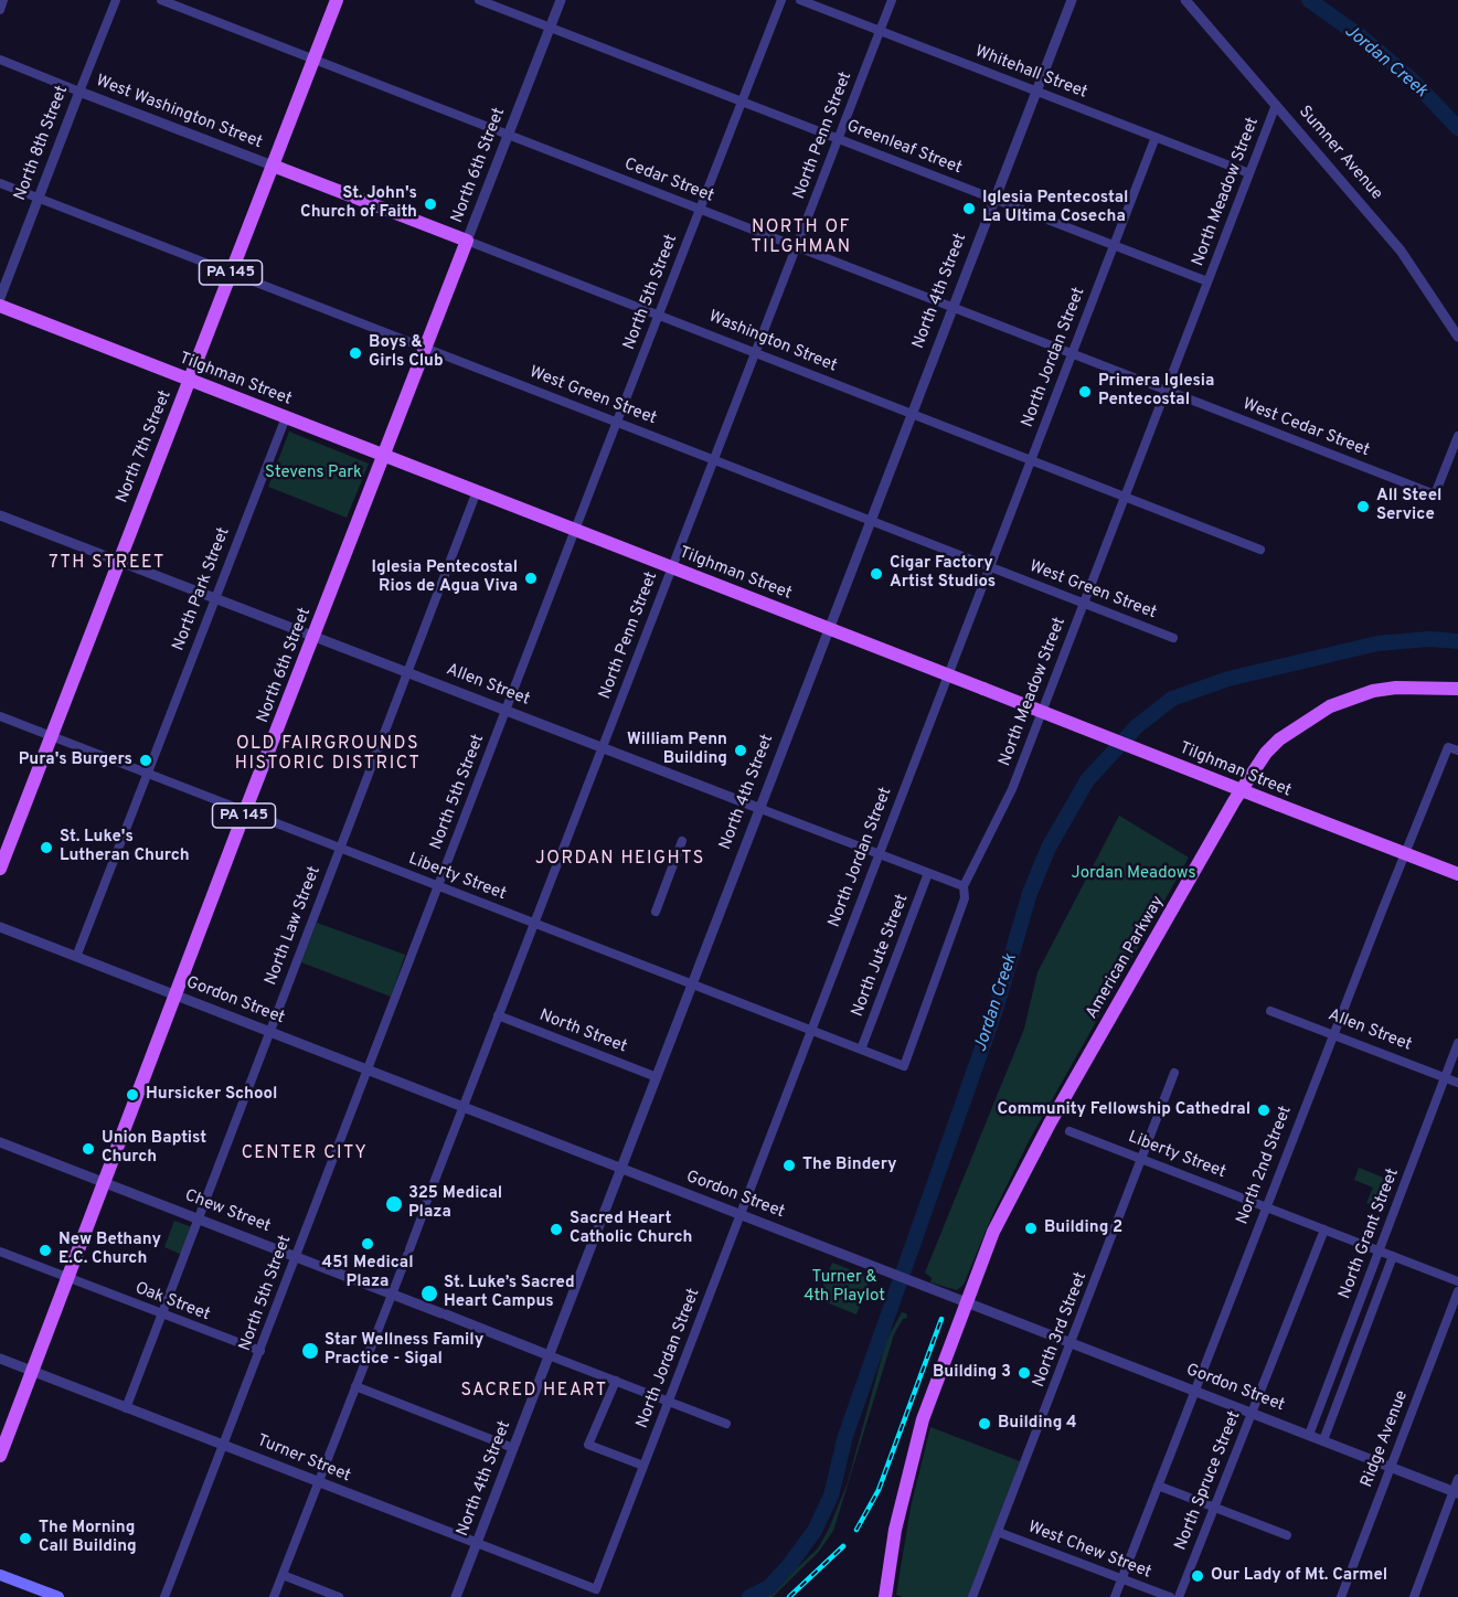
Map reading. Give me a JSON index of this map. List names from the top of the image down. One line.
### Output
{"streets":{"main road":["North 6th Street","PA 145","Washington Street","Tilghman Street","North 7th Street","American Parkway"],"street":["Whitehall Street","West Washington Street","North Penn Street","North 8th Street","Greenleaf Street","Sumner Avenue","Cedar Street","North Meadow Street","North 4th Street","North 5th Street","North Jordan Street","West Green Street","West Cedar Street","North Park Street","Allen Street","Liberty Street","North Law Street","North Jute Street","Gordon Street","North Street","North 2nd Street","Chew Street","North Grant Street","Oak Street","North 3rd Street","Ridge Avenue","Turner Street","North Spruce Street","West Chew Street"]},"crossings":[["Whitehall Street","North Penn Street"],["Whitehall Street","North Meadow Street"],["Whitehall Street","North 4th Street"],["Whitehall Street","North Jordan Street"],["West Washington Street","North 8th Street"],["West Washington Street","Washington Street"],["West Washington Street","North 7th Street"],["North Penn Street","Greenleaf Street"],["North Penn Street","Cedar Street"],["North Penn Street","Washington Street"],["North Penn Street","Tilghman Street"],["North Penn Street","West Green Street"],["North Penn Street","Allen Street"],["North Penn Street","Liberty Street"],["North Penn Street","Gordon Street"],["North Penn Street","North Street"],["North Penn Street","Chew Street"],["North Penn Street","Turner Street"],["North 8th Street","West Green Street"],["Greenleaf Street","North 6th Street"],["Greenleaf Street","North Meadow Street"],["Greenleaf Street","North 4th Street"],["Greenleaf Street","North 5th Street"],["Greenleaf Street","North Jordan Street"],["Sumner Avenue","North Meadow Street"],["North 6th Street","Cedar Street"],["North 6th Street","Washington Street"],["North 6th Street","Tilghman Street"],["North 6th Street","West Green Street"],["North 6th Street","Allen Street"],["North 6th Street","Liberty Street"],["North 6th Street","Gordon Street"],["North 6th Street","Chew Street"],["North 6th Street","Oak Street"],["North 6th Street","Turner Street"],["Cedar Street","North Meadow Street"],["Cedar Street","North 4th Street"],["Cedar Street","North 5th Street"],["Cedar Street","North Jordan Street"],["Cedar Street","West Cedar Street"],["Cedar Street","North 7th Street"],["North Meadow Street","Washington Street"],["North Meadow Street","West Green Street"],["North Meadow Street","West Cedar Street"],["North Meadow Street","Allen Street"],["North Meadow Street","Liberty Street"],["North 4th Street","Washington Street"],["North 4th Street","Tilghman Street"],["North 4th Street","West Green Street"],["North 4th Street","Allen Street"],["North 4th Street","Liberty Street"],["North 4th Street","Gordon Street"],["North 4th Street","North Street"],["North 4th Street","Chew Street"],["North 4th Street","Turner Street"],["North 5th Street","Washington Street"],["North 5th Street","Tilghman Street"],["North 5th Street","West Green Street"],["North 5th Street","Allen Street"],["North 5th Street","Liberty Street"],["North 5th Street","Gordon Street"],["North 5th Street","Chew Street"],["North 5th Street","Oak Street"],["North 5th Street","Turner Street"],["Washington Street","North Jordan Street"],["Washington Street","North 7th Street"],["North Jordan Street","Tilghman Street"],["North Jordan Street","West Green Street"],["North Jordan Street","Allen Street"],["North Jordan Street","Liberty Street"],["North Jordan Street","Gordon Street"],["North Jordan Street","Chew Street"],["North Jordan Street","Turner Street"],["Tilghman Street","North 7th Street"],["Tilghman Street","North Park Street"],["Tilghman Street","North Law Street"],["Tilghman Street","North 2nd Street"],["West Green Street","North 7th Street"],["North 7th Street","Allen Street"],["North 7th Street","Liberty Street"],["North Park Street","Allen Street"],["North Park Street","Liberty Street"],["North Park Street","Gordon Street"],["Allen Street","North Law Street"],["Allen Street","North Jute Street"],["Allen Street","North 2nd Street"],["Allen Street","North Grant Street"],["Liberty Street","North Law Street"],["Liberty Street","North Jute Street"],["Liberty Street","North 2nd Street"],["Liberty Street","North Grant Street"],["Liberty Street","North 3rd Street"],["Liberty Street","North Spruce Street"],["North Law Street","Gordon Street"],["North Law Street","Chew Street"],["North Law Street","Oak Street"],["North Law Street","Turner Street"],["American Parkway","Gordon Street"],["Gordon Street","North 2nd Street"],["Gordon Street","North Grant Street"],["Gordon Street","North 3rd Street"],["Gordon Street","Ridge Avenue"],["Gordon Street","North Spruce Street"],["North 2nd Street","West Chew Street"],["North 3rd Street","West Chew Street"]],"districts":["NORTH OF TILGHMAN","7TH STREET","OLD FAIRGROUNDS HISTORIC DISTRICT","JORDAN HEIGHTS","CENTER CITY","SACRED HEART"],"water":["Jordan Creek"],"parks":["Stevens Park","Jordan Meadows","Turner & 4th Playlot"],"places":["St. John's Church of Faith","Iglesia Pentecostal La Ultima Cosecha","Boys & Girls Club","Primera Iglesia Pentecostal","All Steel Service","Cigar Factory Artist Studios","Iglesia Pentecostal Rios de Agua Viva","William Penn Building","Pura's Burgers","St. Luke's Lutheran Church","Hursicker School","Community Fellowship Cathedral","Union Baptist Church","The Bindery","325 Medical Plaza","Building 2","Sacred Heart Catholic Church","451 Medical Plaza","New Bethany E.C. Church","St. Luke’s Sacred Heart Campus","Star Wellness Family Practice - Sigal","Building 3","Building 4","The Morning Call Building","Our Lady of Mt. Carmel"]}
